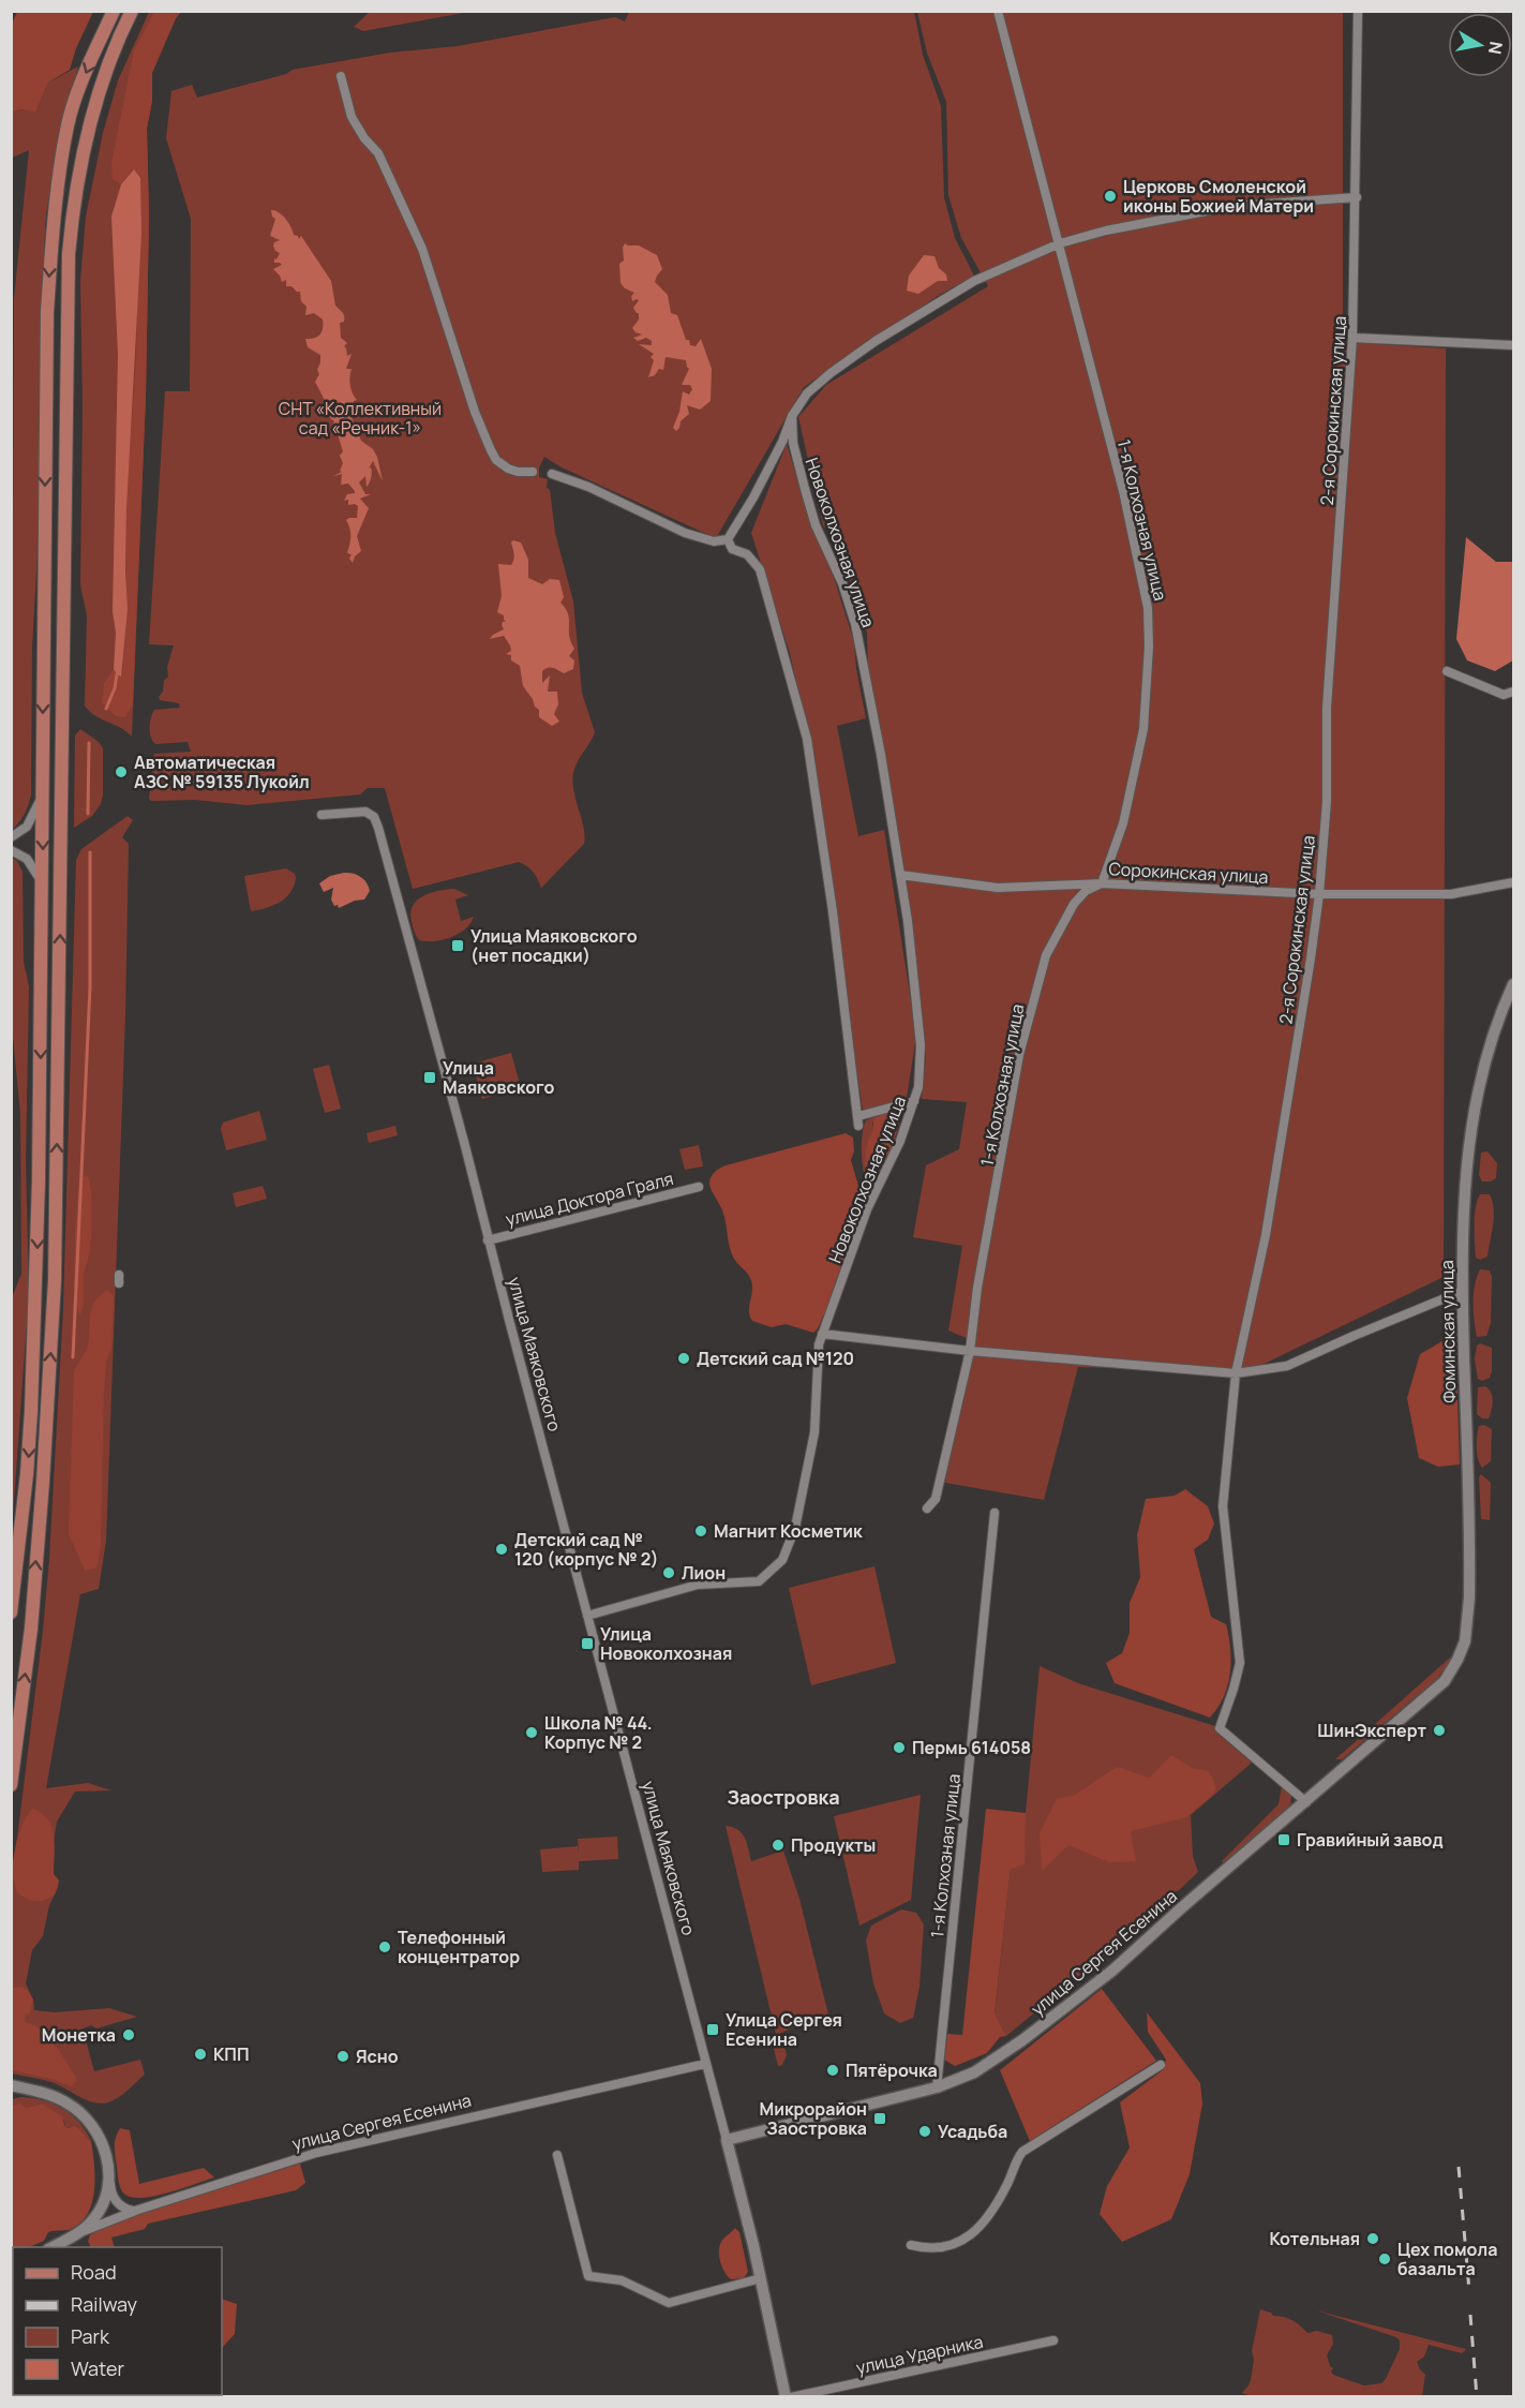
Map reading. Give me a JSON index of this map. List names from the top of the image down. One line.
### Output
{"streets":{"street":["2-я Сорокинская улица","1-я Колхозная улица","Новоколхозная улица","Сорокинская улица","улица Доктора Граля","Фоминская улица","улица Маяковского","улица Сергея Есенина","улица Ударника"]},"crossings":[["2-я Сорокинская улица","Новоколхозная улица"],["2-я Сорокинская улица","Сорокинская улица"],["2-я Сорокинская улица","улица Сергея Есенина"],["1-я Колхозная улица","Новоколхозная улица"],["1-я Колхозная улица","Сорокинская улица"],["1-я Колхозная улица","улица Сергея Есенина"],["Новоколхозная улица","Сорокинская улица"],["Новоколхозная улица","улица Маяковского"],["улица Доктора Граля","улица Маяковского"],["Фоминская улица","улица Сергея Есенина"],["улица Маяковского","улица Сергея Есенина"]],"districts":["Заостровка"],"parks":["СНТ «Коллективный сад «Речник-1»"],"places":{"other":["Церковь Смоленской иконы Божией Матери","Автоматическая АЗС № 59135 Лукойл","Детский сад №120","Магнит Косметик","Детский сад № 120 (корпус № 2)","Лион","ШинЭксперт","Школа № 44. Корпус № 2","Пермь 614058","Продукты","Телефонный концентратор","Монетка","КПП","Ясно","Пятёрочка","Усадьба","Котельная","Цех помола базальта"],"transit":["Улица Маяковского (нет посадки)","Улица Маяковского","Улица Новоколхозная","Гравийный завод","Улица Сергея Есенина","Микрорайон Заостровка"]},"legend":["Road","Railway","Park","Water"],"north":"right"}
